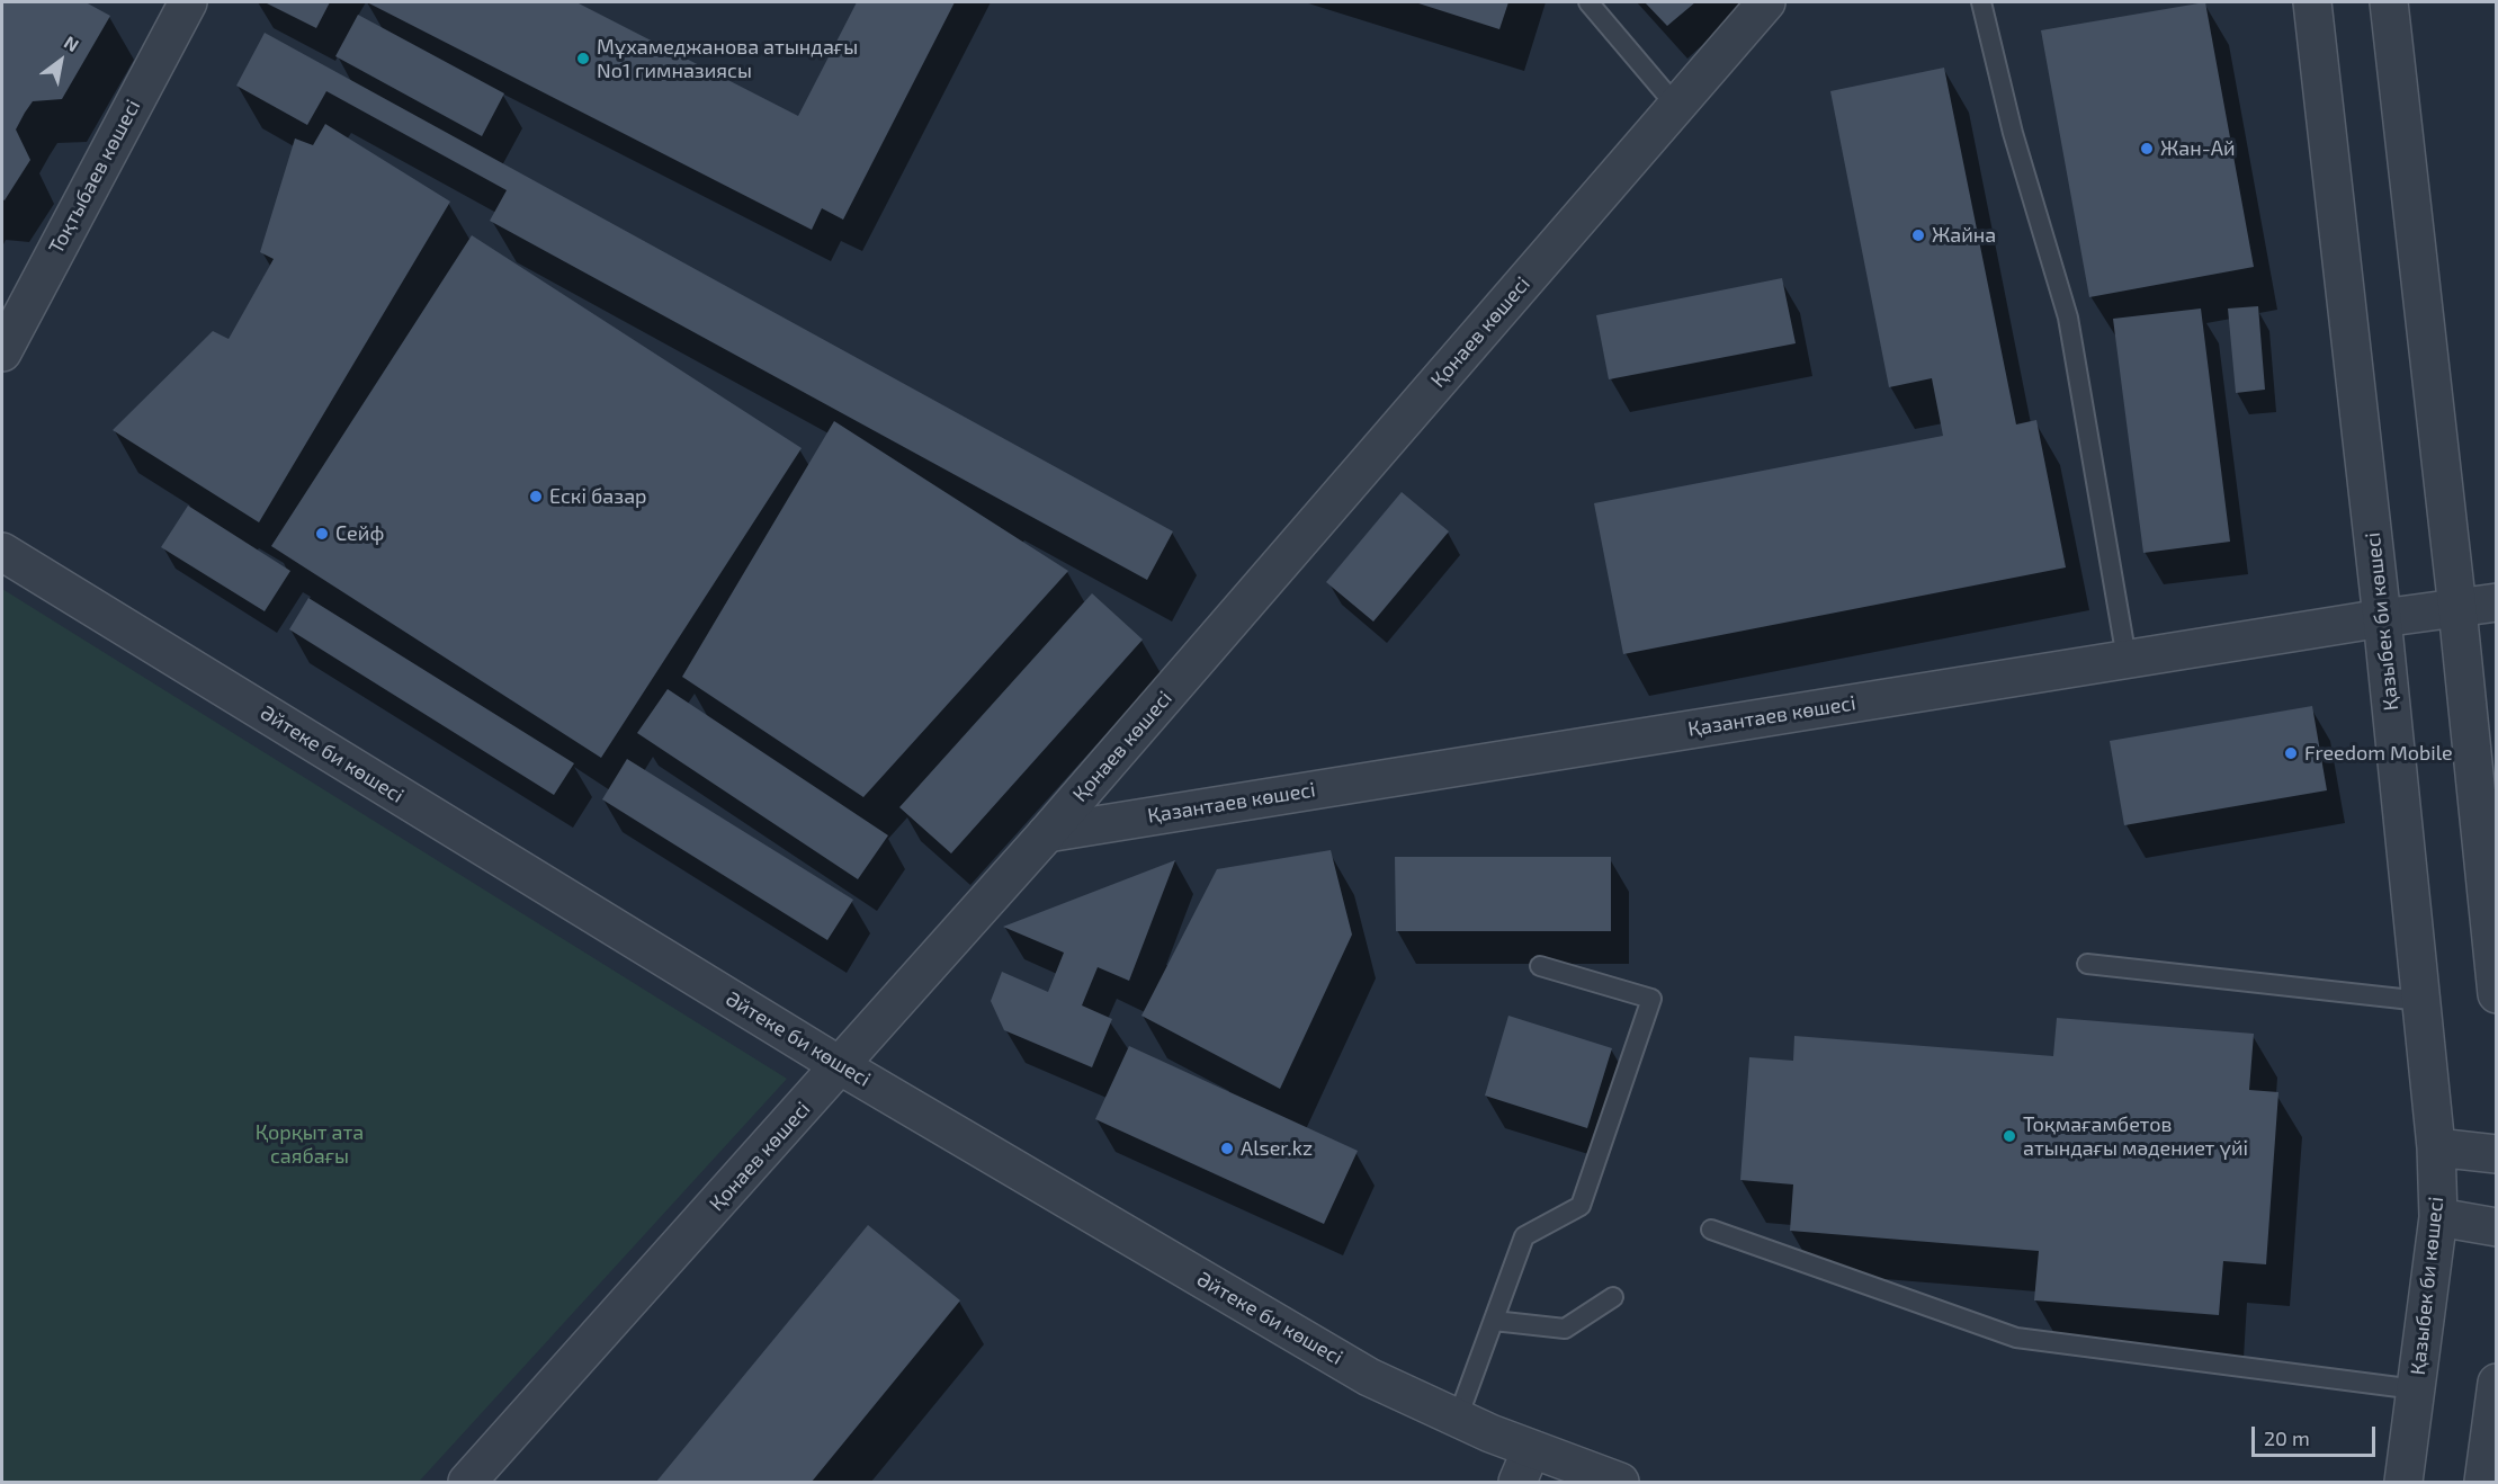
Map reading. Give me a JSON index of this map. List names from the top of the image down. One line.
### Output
{"streets":{"street":["Тоқтыбаев көшесі","Қонаев көшесі","Қазыбек би көшесі","Қазантаев көшесі","Әйтеке би көшесі"]},"crossings":[["Қонаев көшесі","Қазантаев көшесі"],["Қонаев көшесі","Әйтеке би көшесі"],["Қазыбек би көшесі","Қазантаев көшесі"]],"parks":["Қорқыт ата саябағы"],"places":["Мұхамеджанова атындағы No1 гимназиясы","Жан-Ай","Жайна","Ескі базар","Сейф","Freedom Mobile","Тоқмағамбетов атындағы мәдениет үйі","Alser.kz"],"scale_bar":"20 m","north":"top right"}
